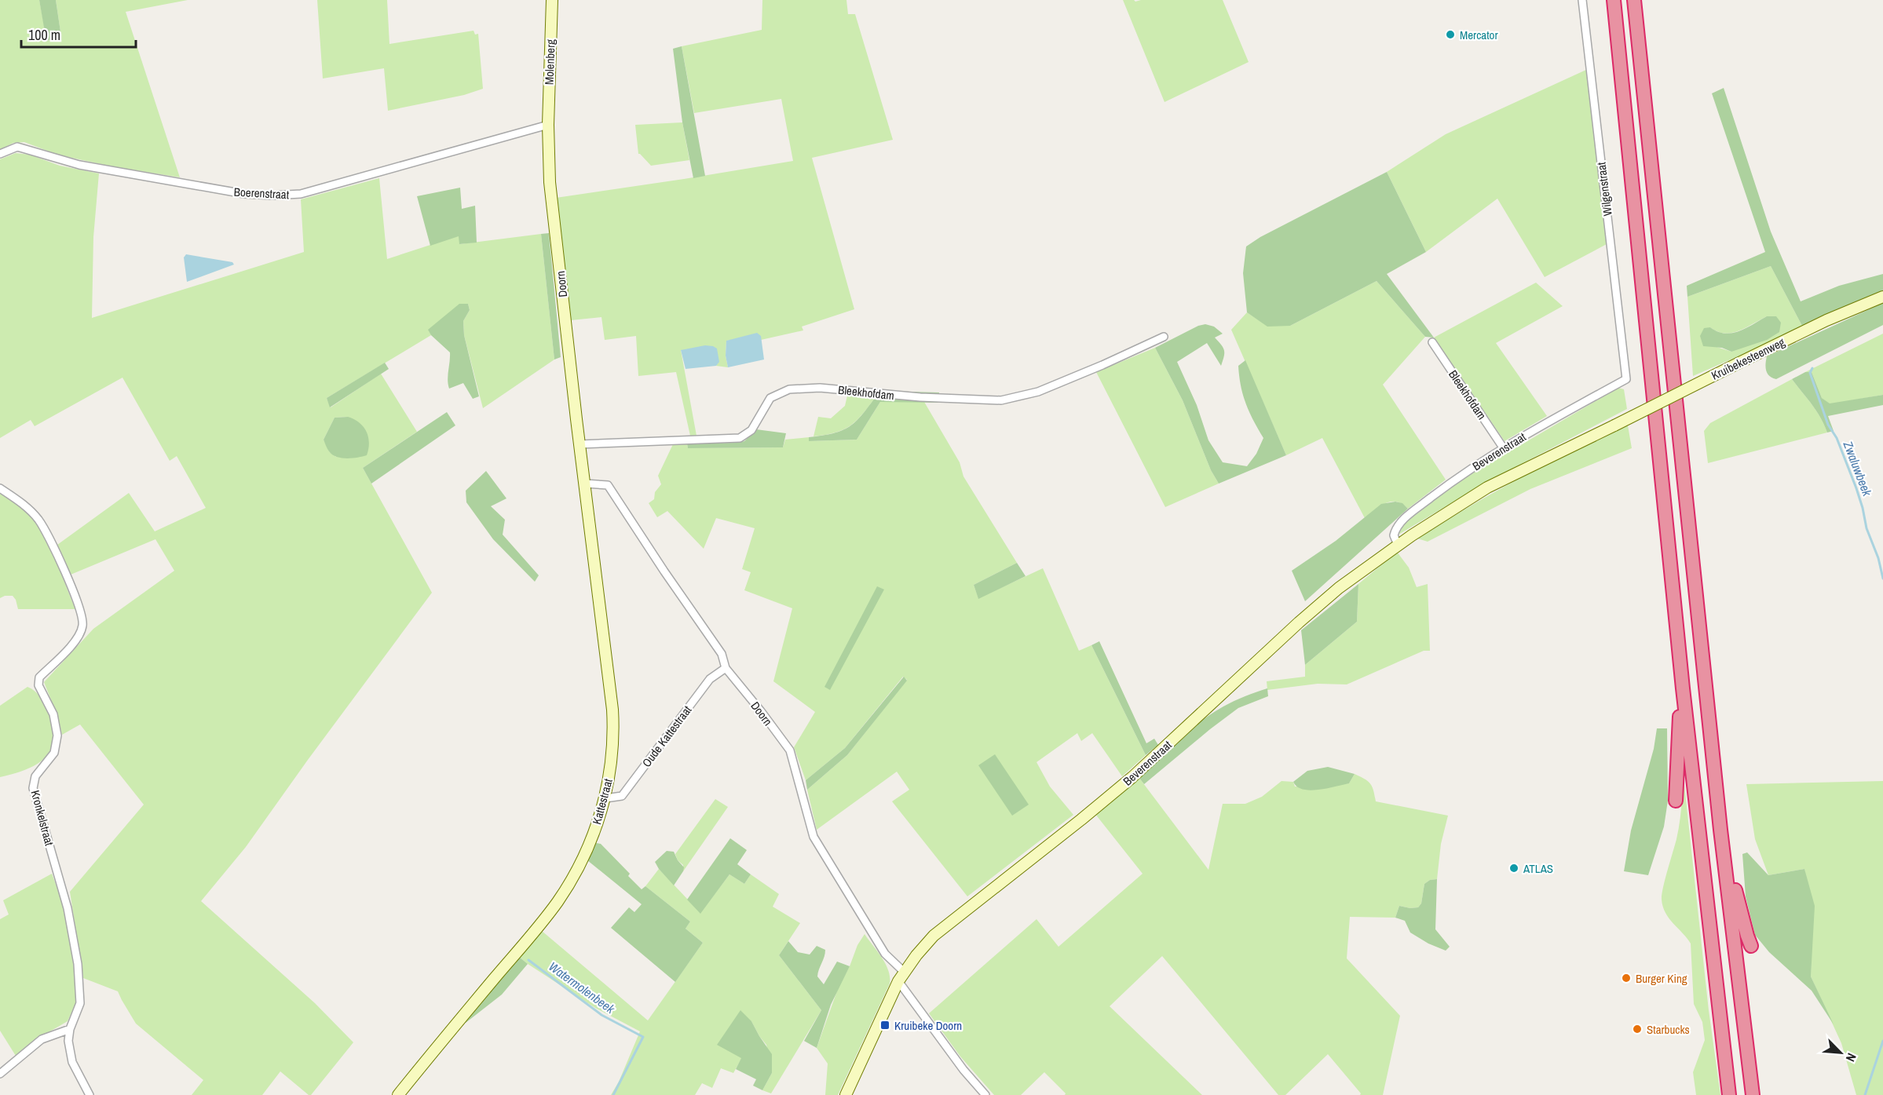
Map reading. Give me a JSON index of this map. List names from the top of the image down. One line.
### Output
{"streets":{"street":["Molenberg","Wilgenstraat","Boerenstraat","Doorn","Kruibekesteenweg","Bleekhofdam","Beverenstraat","Oude Kattestraat","Kattestraat","Kronkelstraat"]},"crossings":[["Molenberg","Boerenstraat"],["Molenberg","Doorn"],["Wilgenstraat","Beverenstraat"],["Boerenstraat","Doorn"],["Doorn","Bleekhofdam"],["Doorn","Beverenstraat"],["Doorn","Oude Kattestraat"],["Doorn","Kattestraat"],["Kruibekesteenweg","Beverenstraat"],["Bleekhofdam","Beverenstraat"],["Bleekhofdam","Kattestraat"],["Oude Kattestraat","Kattestraat"]],"water":["Zwaluwbeek","Watermolenbeek"],"places":{"other":["Mercator","ATLAS","Burger King","Starbucks"],"transit":["Kruibeke Doorn"]},"scale_bar":"100 m","north":"bottom right"}
